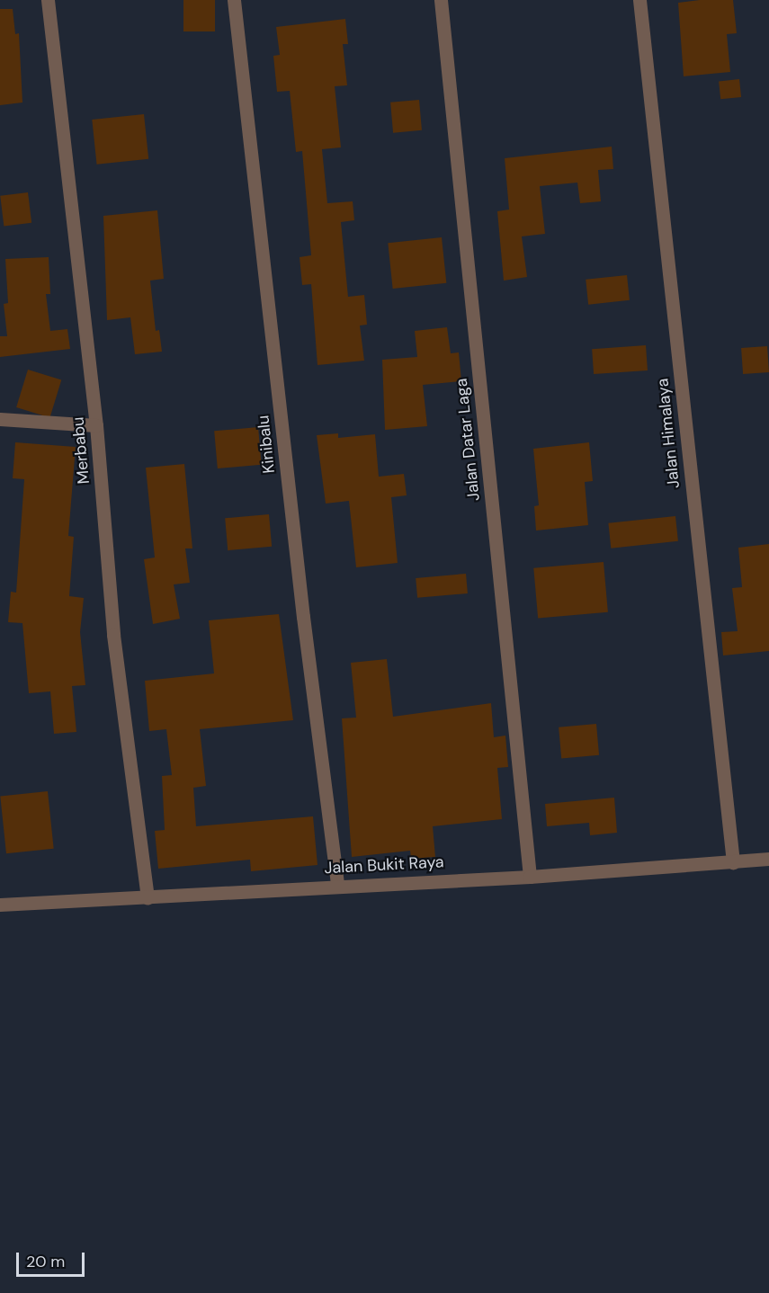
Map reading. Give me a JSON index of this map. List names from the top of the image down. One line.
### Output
{"streets":{"street":["Jalan Himalaya","Jalan Datar Laga","Kinibalu","Merbabu","Jalan Bukit Raya"]},"crossings":[["Jalan Himalaya","Jalan Bukit Raya"],["Jalan Datar Laga","Jalan Bukit Raya"],["Kinibalu","Jalan Bukit Raya"],["Merbabu","Jalan Bukit Raya"]],"scale_bar":"20 m"}
